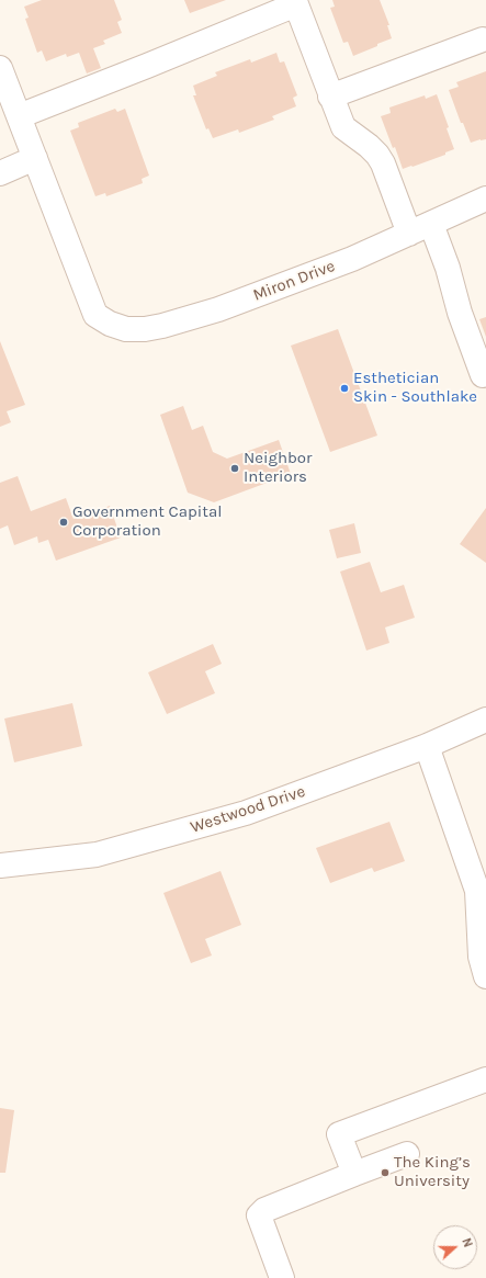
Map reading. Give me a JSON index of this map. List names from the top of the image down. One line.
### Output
{"streets":{"street":["Miron Drive","Westwood Drive"]},"places":["Esthetician Skin - Southlake","Neighbor Interiors","Government Capital Corporation","The King’s University"],"north":"right"}
